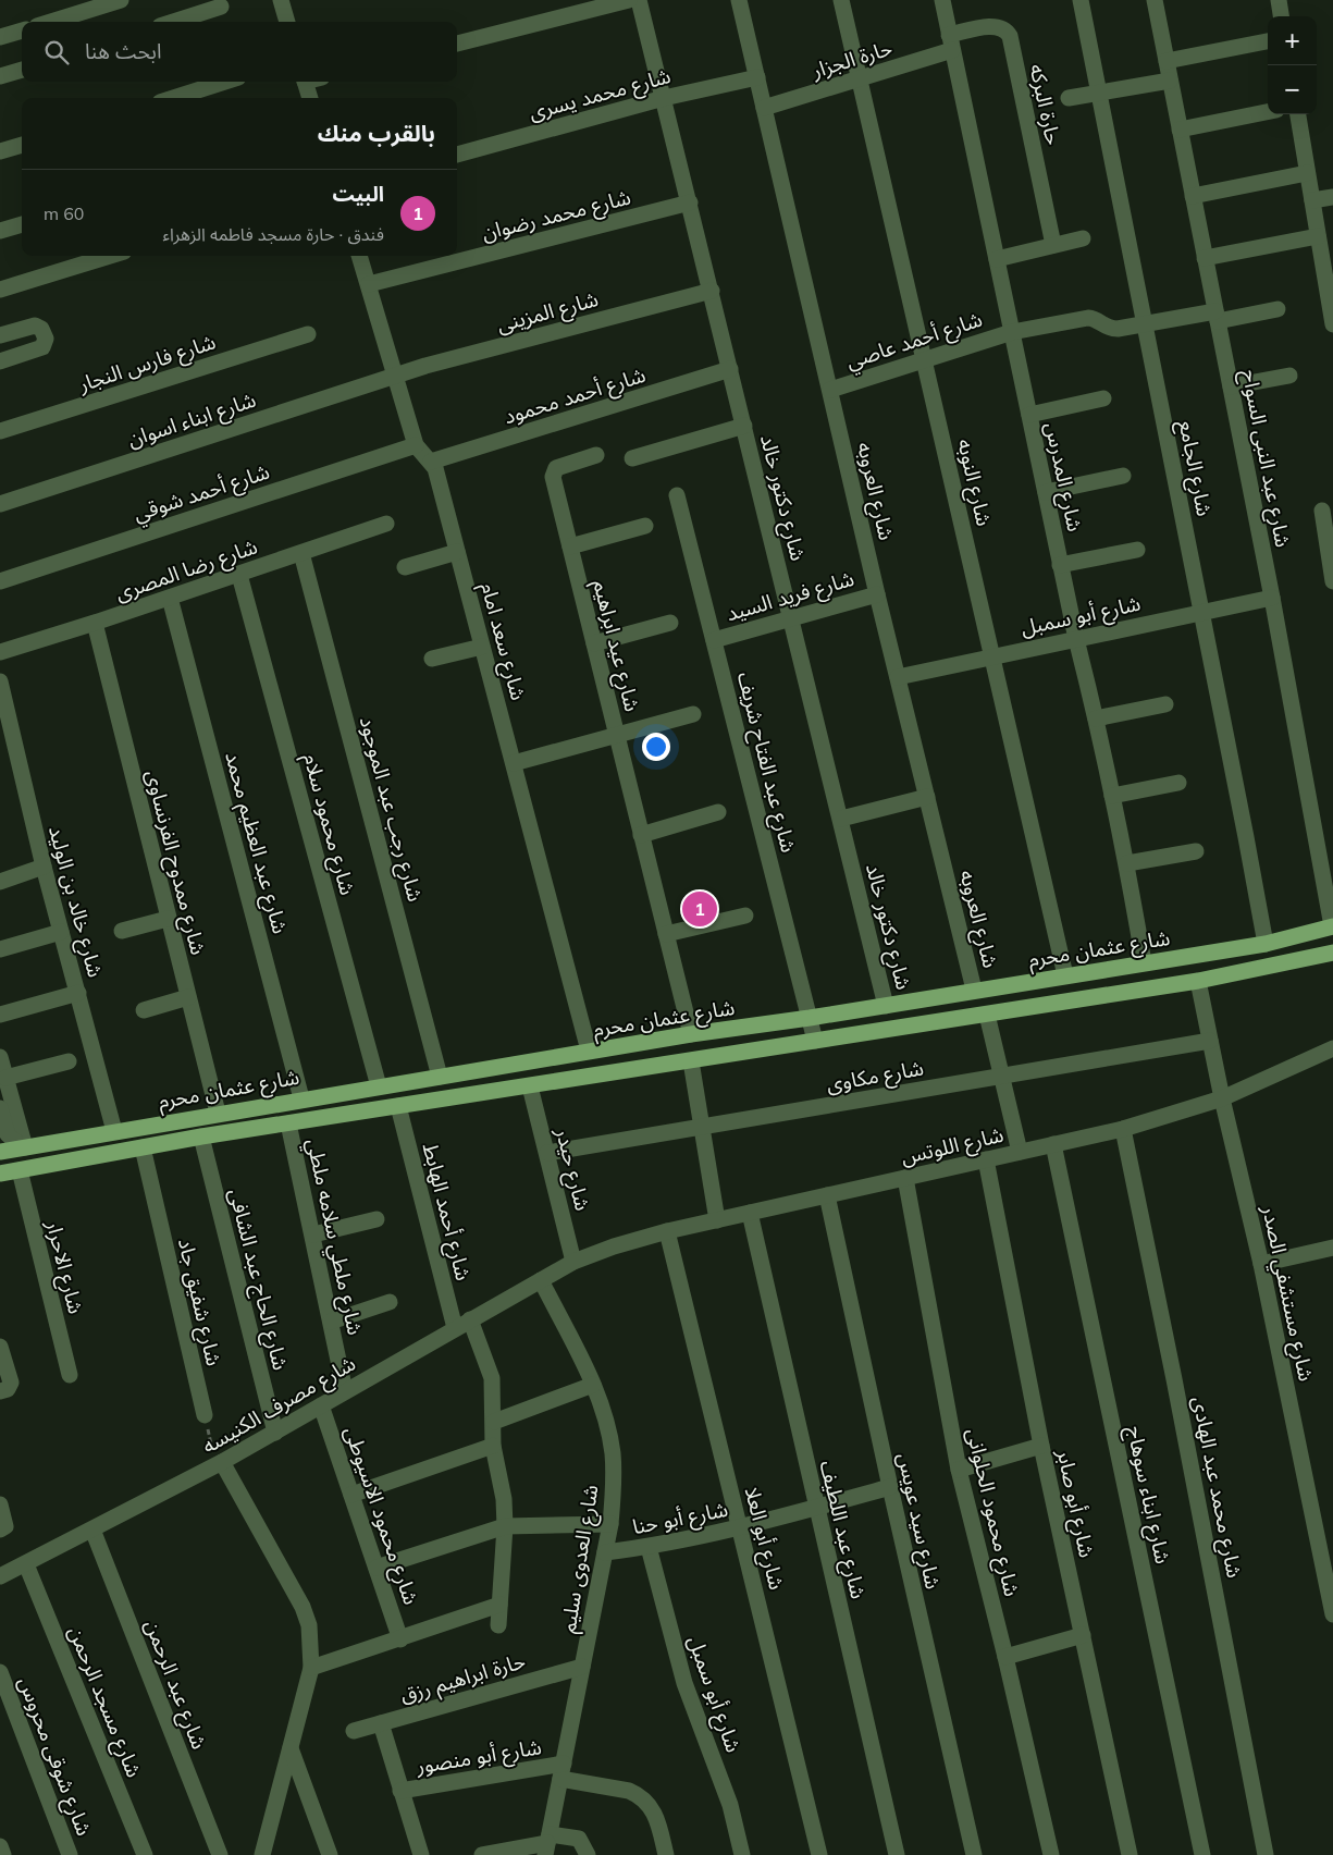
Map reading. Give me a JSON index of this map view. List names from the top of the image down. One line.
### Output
{"streets":{"main road":["شارع عثمان محرم"],"street":["حارة الجزار","شارع محمد يسرى","حارة البركه","شارع محمد رضوان","شارع المزينى","شارع أحمد عاصي","شارع فارس النجار","شارع أحمد محمود","شارع ابناء اسوان","شارع عبد النبى السواح","شارع الجامع","شارع المدرس","شارع النوبه","شارع العروبه","شارع أحمد شوقي","شارع دكتور خالد","شارع رضا المصرى","شارع فريد السيد","شارع أبو سمبل","شارع سعد امام","شارع عيد ابراهيم","شارع عبد الفتاح شريف","شارع رجب عبد الموجود","شارع محمود سلام","شارع عبد العظيم محمد","شارع ممدوح الفرنساوى","شارع خالد بن الوليد","شارع مكاوى","شارع اللوتس","شارع حيدر","شارع أحمد الهابط","شارع ملطي سلامه ملطي","شارع الاحرار","شارع الحاج عبد الشافى","شارع مستشفي الصدر","شارع شفيق جاد","شارع مصرف الكنيسه","شارع محمد عبد الهادى","شارع ابناء سوهاج","شارع أبو صابر","شارع محمود الحلوانى","شارع محمود الاسيوطى","شارع أبو حنا","شارع سيد عويس","شارع عبد اللطيف","شارع أبو العلا","شارع العدوى سليم","حارة ابراهيم رزق","شارع عبد الرحمن","شارع مسجد الرحمن","شارع شوقى محروس","شارع أبو منصور"]},"crossings":[["حارة الجزار","حارة البركه"],["حارة الجزار","شارع المدرس"],["حارة الجزار","شارع النوبه"],["حارة الجزار","شارع العروبه"],["شارع محمد يسرى","شارع العروبه"],["شارع محمد يسرى","شارع دكتور خالد"],["حارة البركه","شارع المدرس"],["شارع محمد رضوان","شارع دكتور خالد"],["شارع محمد رضوان","شارع سعد امام"],["شارع المزينى","شارع ابناء اسوان"],["شارع المزينى","شارع دكتور خالد"],["شارع المزينى","شارع سعد امام"],["شارع أحمد عاصي","شارع عبد النبى السواح"],["شارع أحمد عاصي","شارع الجامع"],["شارع أحمد عاصي","شارع المدرس"],["شارع أحمد عاصي","شارع النوبه"],["شارع أحمد عاصي","شارع العروبه"],["شارع أحمد محمود","شارع دكتور خالد"],["شارع أحمد محمود","شارع سعد امام"],["شارع ابناء اسوان","شارع سعد امام"],["شارع عبد النبى السواح","شارع أبو سمبل"],["شارع عبد النبى السواح","شارع عثمان محرم"],["شارع الجامع","شارع أبو سمبل"],["شارع الجامع","شارع عثمان محرم"],["شارع المدرس","شارع أبو سمبل"],["شارع المدرس","شارع عثمان محرم"],["شارع النوبه","شارع أبو سمبل"],["شارع النوبه","شارع عثمان محرم"],["شارع العروبه","شارع فريد السيد"],["شارع العروبه","شارع أبو سمبل"],["شارع العروبه","شارع عثمان محرم"],["شارع أحمد شوقي","شارع سعد امام"],["شارع دكتور خالد","شارع فريد السيد"],["شارع دكتور خالد","شارع عثمان محرم"],["شارع رضا المصرى","شارع رجب عبد الموجود"],["شارع رضا المصرى","شارع محمود سلام"],["شارع رضا المصرى","شارع عبد العظيم محمد"],["شارع رضا المصرى","شارع ممدوح الفرنساوى"],["شارع فريد السيد","شارع عبد الفتاح شريف"],["شارع أبو سمبل","شارع أبو حنا"],["شارع سعد امام","شارع عثمان محرم"],["شارع عيد ابراهيم","شارع عثمان محرم"],["شارع عبد الفتاح شريف","شارع عثمان محرم"],["شارع رجب عبد الموجود","شارع عثمان محرم"],["شارع محمود سلام","شارع عثمان محرم"],["شارع عبد العظيم محمد","شارع عثمان محرم"],["شارع ممدوح الفرنساوى","شارع عثمان محرم"],["شارع خالد بن الوليد","شارع عثمان محرم"],["شارع مكاوى","شارع حيدر"],["شارع مكاوى","شارع مستشفي الصدر"],["شارع اللوتس","شارع حيدر"],["شارع اللوتس","شارع مستشفي الصدر"],["شارع اللوتس","شارع مصرف الكنيسه"],["شارع اللوتس","شارع محمد عبد الهادى"],["شارع اللوتس","شارع ابناء سوهاج"],["شارع اللوتس","شارع أبو صابر"],["شارع اللوتس","شارع محمود الحلوانى"],["شارع اللوتس","شارع سيد عويس"],["شارع اللوتس","شارع عبد اللطيف"],["شارع اللوتس","شارع أبو العلا"],["شارع حيدر","شارع مصرف الكنيسه"],["شارع أحمد الهابط","شارع مصرف الكنيسه"],["شارع ملطي سلامه ملطي","شارع مصرف الكنيسه"],["شارع الحاج عبد الشافى","شارع مصرف الكنيسه"],["شارع مصرف الكنيسه","شارع محمود الاسيوطى"],["شارع مصرف الكنيسه","شارع العدوى سليم"],["شارع مصرف الكنيسه","شارع عبد الرحمن"],["شارع مصرف الكنيسه","شارع مسجد الرحمن"],["شارع أبو حنا","شارع سيد عويس"],["شارع أبو حنا","شارع عبد اللطيف"],["شارع أبو حنا","شارع أبو العلا"],["شارع أبو حنا","شارع العدوى سليم"],["شارع العدوى سليم","حارة ابراهيم رزق"],["شارع العدوى سليم","شارع أبو منصور"]],"page":{"map_buttons":["+","−"],"search":"ابحث هنا","heading":"بالقرب منك","list":[{"mark":"1","name":"البيت","note":"فندق · حارة مسجد فاطمه الزهراء","value":"60 m"}],"pins":"1"}}
